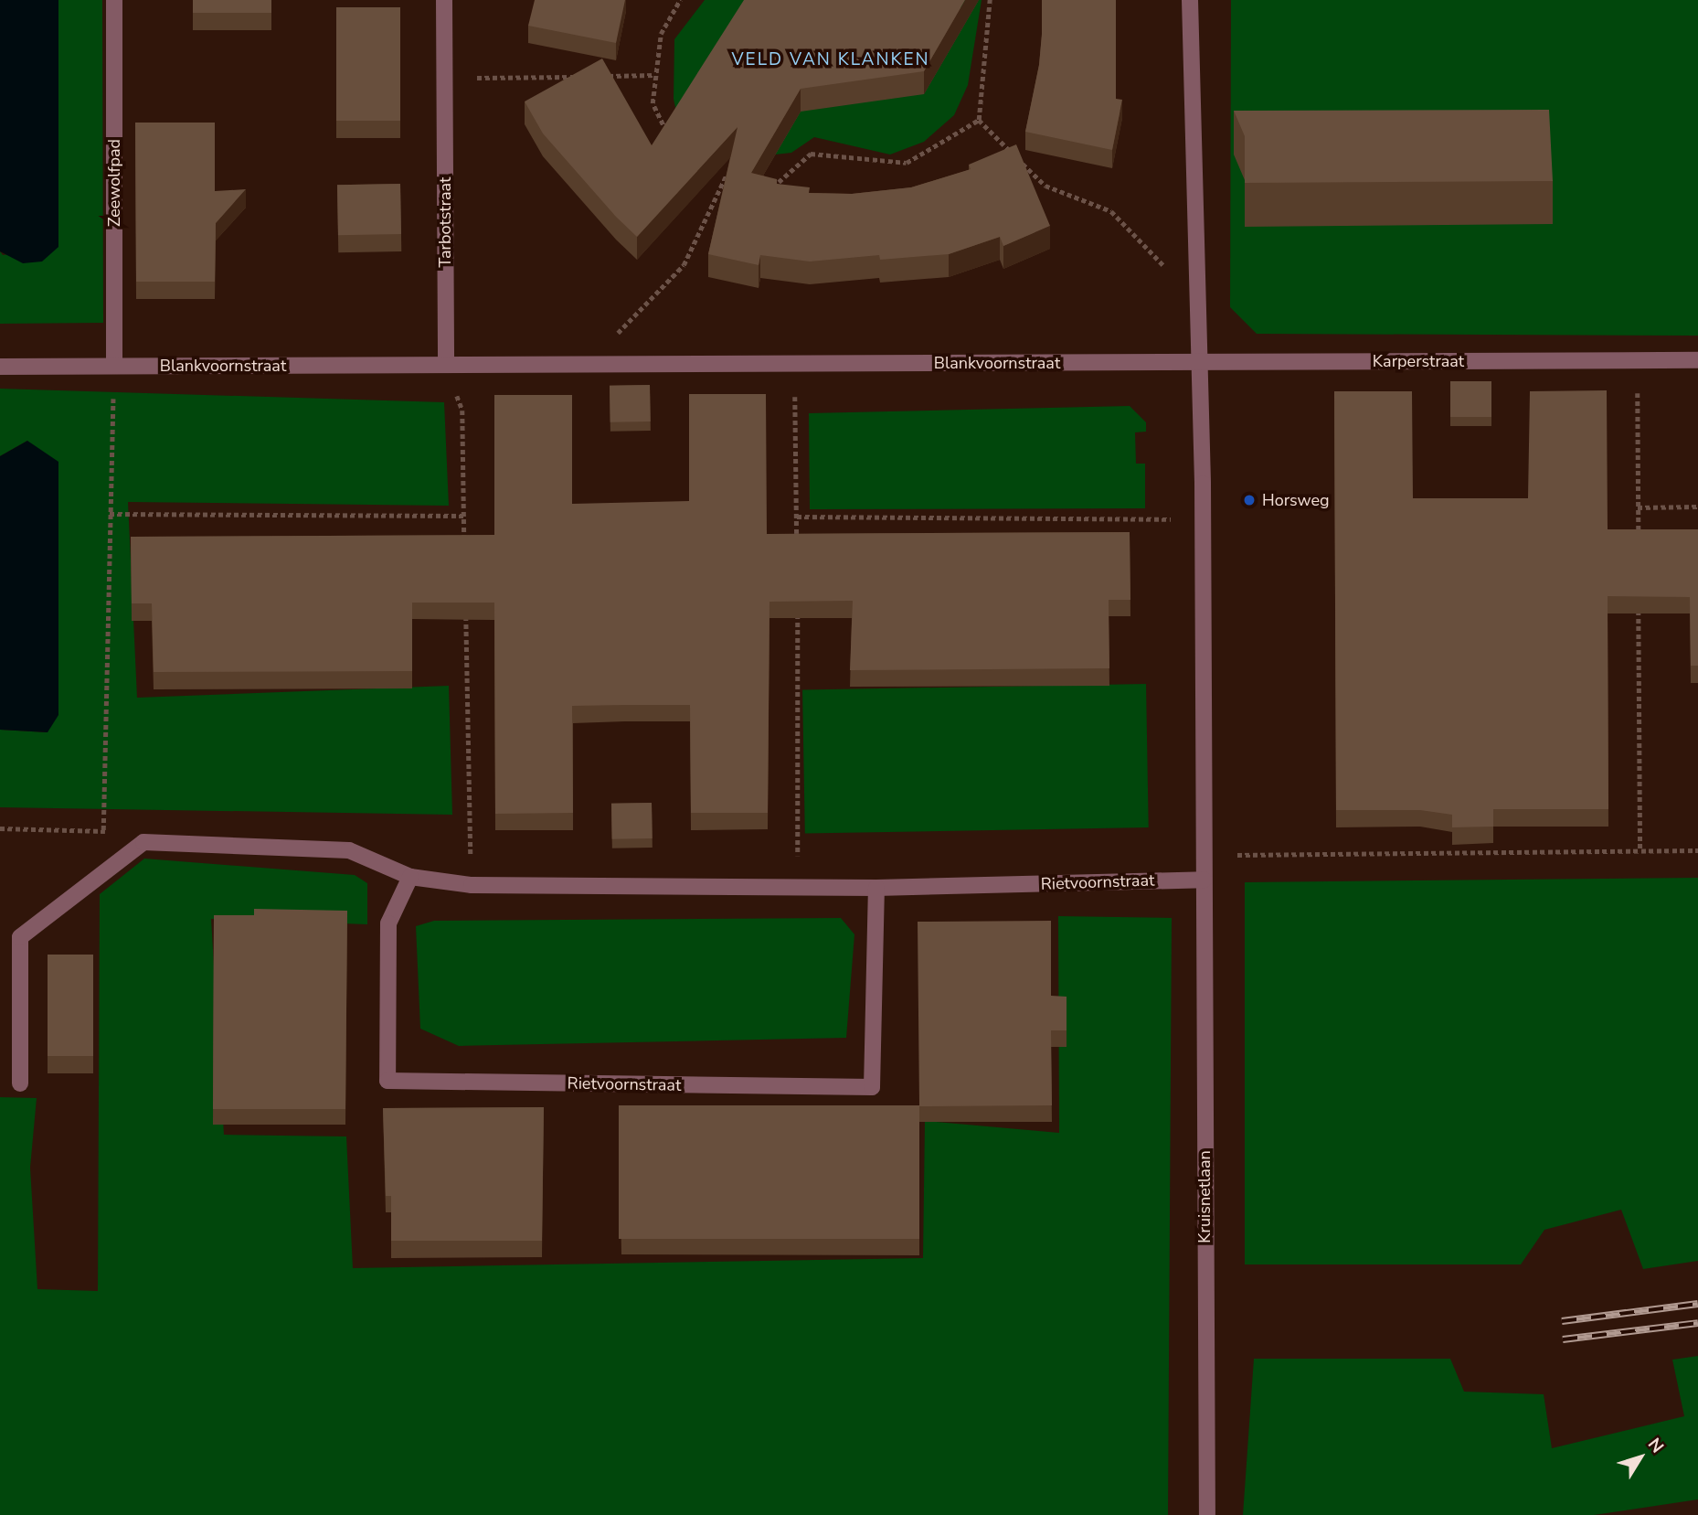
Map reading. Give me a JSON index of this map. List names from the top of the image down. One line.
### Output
{"streets":{"street":["Zeewolfpad","Tarbotstraat","Karperstraat","Blankvoornstraat","Rietvoornstraat","Kruisnetlaan"]},"crossings":[["Zeewolfpad","Blankvoornstraat"],["Tarbotstraat","Blankvoornstraat"],["Karperstraat","Blankvoornstraat"],["Rietvoornstraat","Kruisnetlaan"]],"districts":["VELD VAN KLANKEN"],"places":["Horsweg"],"north":"top right"}
